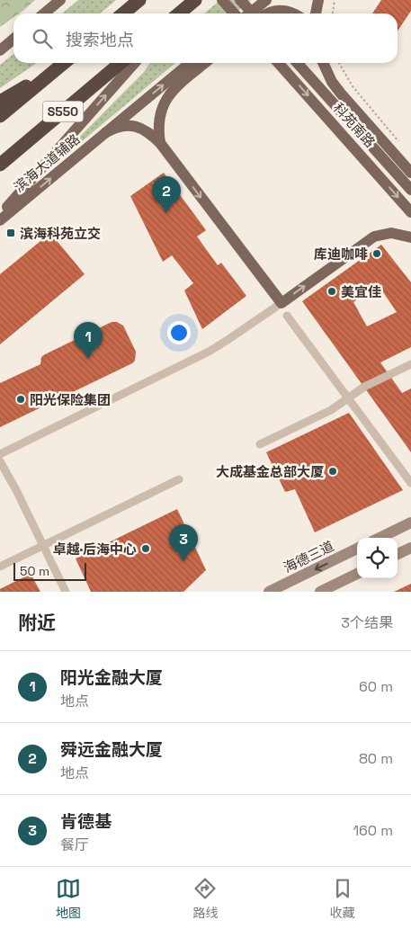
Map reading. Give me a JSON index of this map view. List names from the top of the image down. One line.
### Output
{"streets":{"highway":["S550"],"main road":["科苑南路","滨海大道辅路","海德三道"]},"places":{"transit":["滨海科苑立交"],"other":["库迪咖啡","美宜佳","阳光保险集团","大成基金总部大厦","卓越·后海中心"]},"scale_bar":"50 m","page":{"search":"搜索地点","pins":["2","1","3"],"scale":"50 m","heading":["附近","3个结果"],"list":[{"mark":"1","name":"阳光金融大厦","note":"地点","value":"60 m"},{"mark":"2","name":"舜远金融大厦","note":"地点","value":"80 m"},{"mark":"3","name":"肯德基","note":"餐厅","value":"160 m"}],"nav":["地图","路线","收藏"]}}
